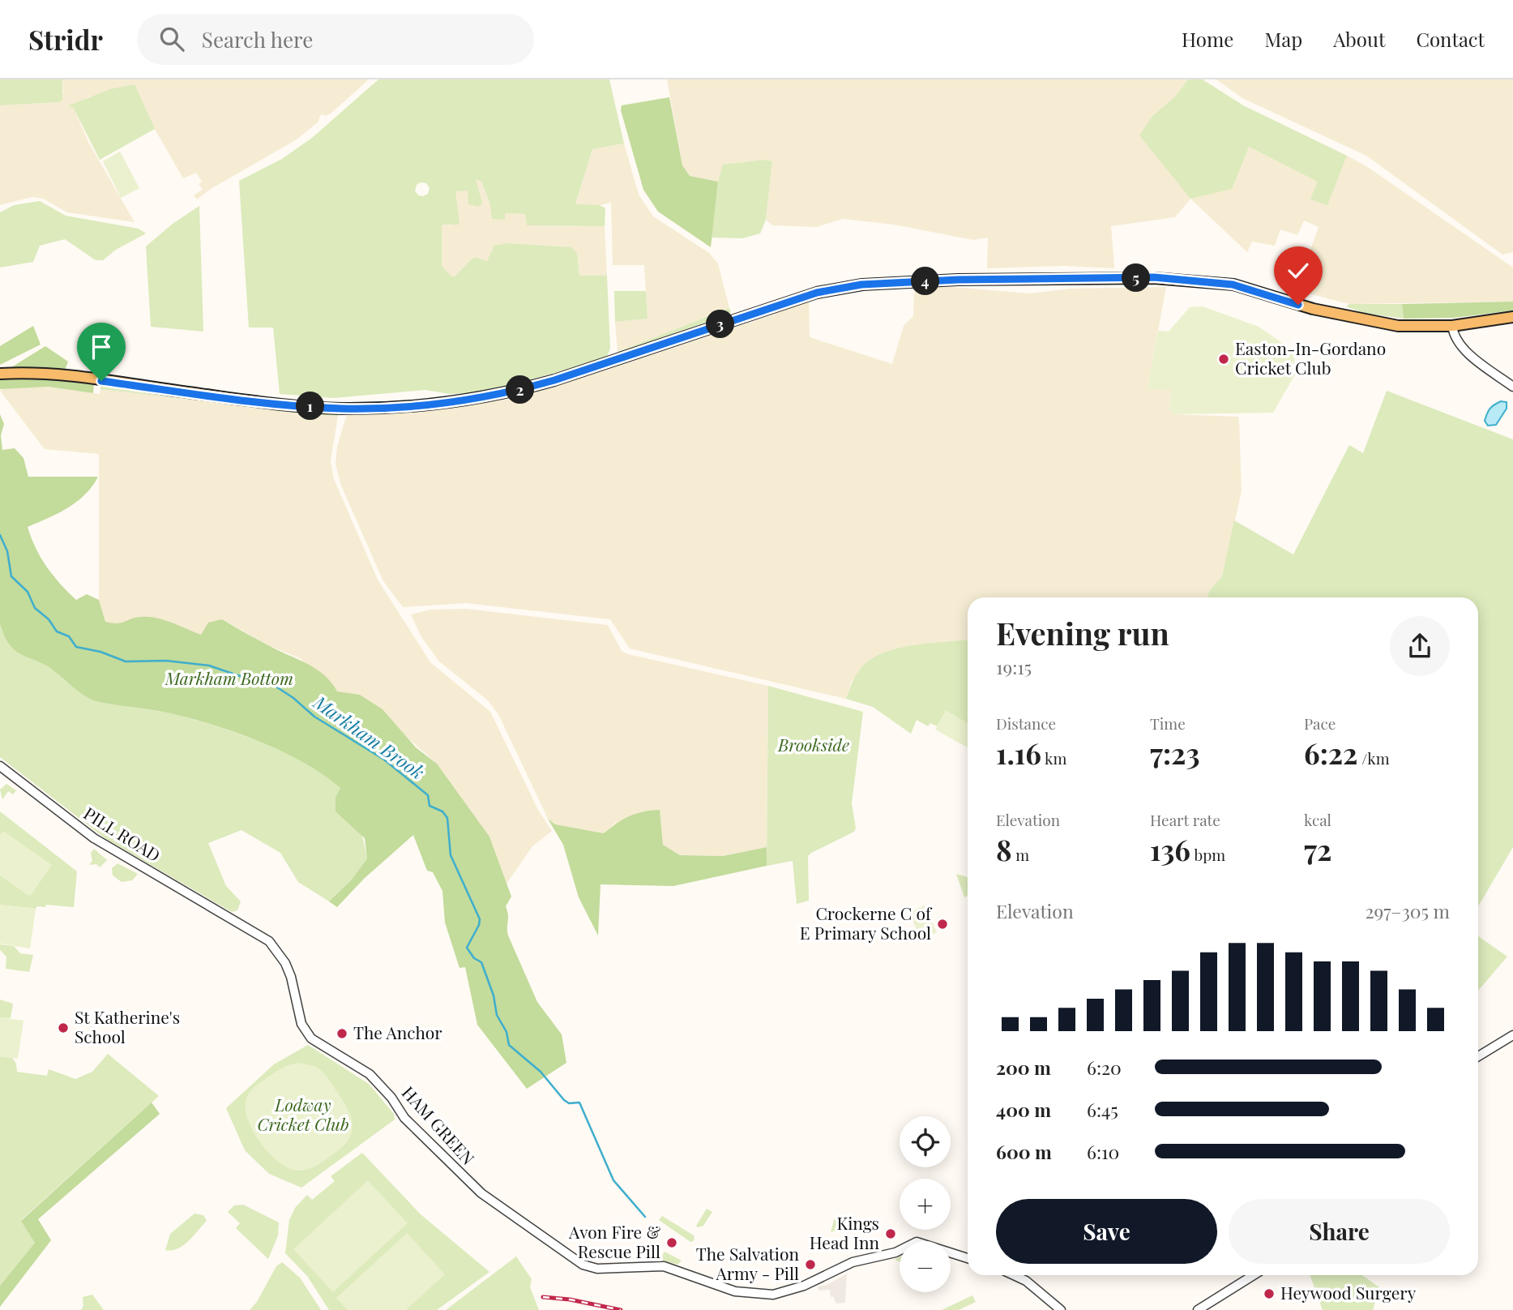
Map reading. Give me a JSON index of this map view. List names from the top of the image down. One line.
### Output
{"streets":{"street":["PILL ROAD","HAM GREEN"]},"crossings":[["PILL ROAD","HAM GREEN"]],"water":["Markham Brook"],"parks":["Markham Bottom","Brookside","Lodway Cricket Club"],"places":["Easton-In-Gordano Cricket Club","Crockerne C of E Primary School","St Katherine's School","The Anchor","Kings Head Inn","Avon Fire & Rescue Pill","The Salvation Army - Pill","Heywood Surgery"],"page":{"header":"Stridr","search":"Search here","nav":["Home","Map","About","Contact"],"pins":["5","4","3","2","1"],"heading":["Evening run","19:15"],"stats":[["Distance","1.16 km"],["Time","7:23"],["Pace","6:22 /km"],["Elevation","8 m"],["Heart rate","136 bpm"],["kcal","72"]],"chart":["Elevation","297–305 m"],"list":[{"name":"200 m","note":"6:20"},{"name":"400 m","note":"6:45"},{"name":"600 m","note":"6:10"}],"map_buttons":["+","−"],"buttons":["Save","Share"]}}
